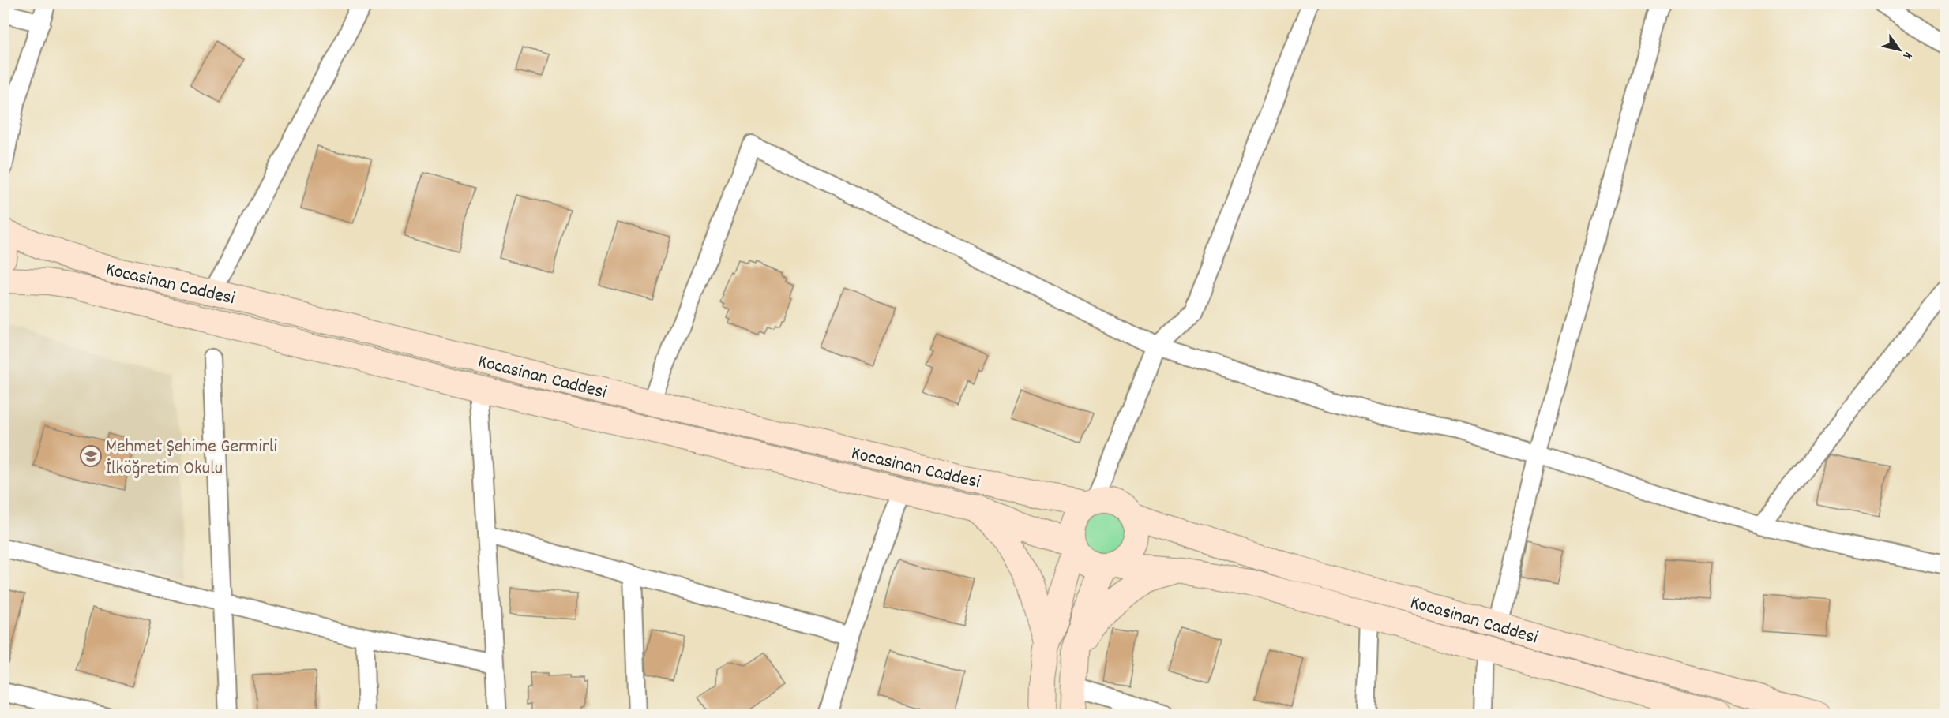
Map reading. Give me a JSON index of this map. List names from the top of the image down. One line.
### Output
{"streets":{"main road":["Kocasinan Caddesi"]},"places":{"school or university":["Mehmet Şehime Germirli İlköğretim Okulu"]},"north":"bottom right"}
